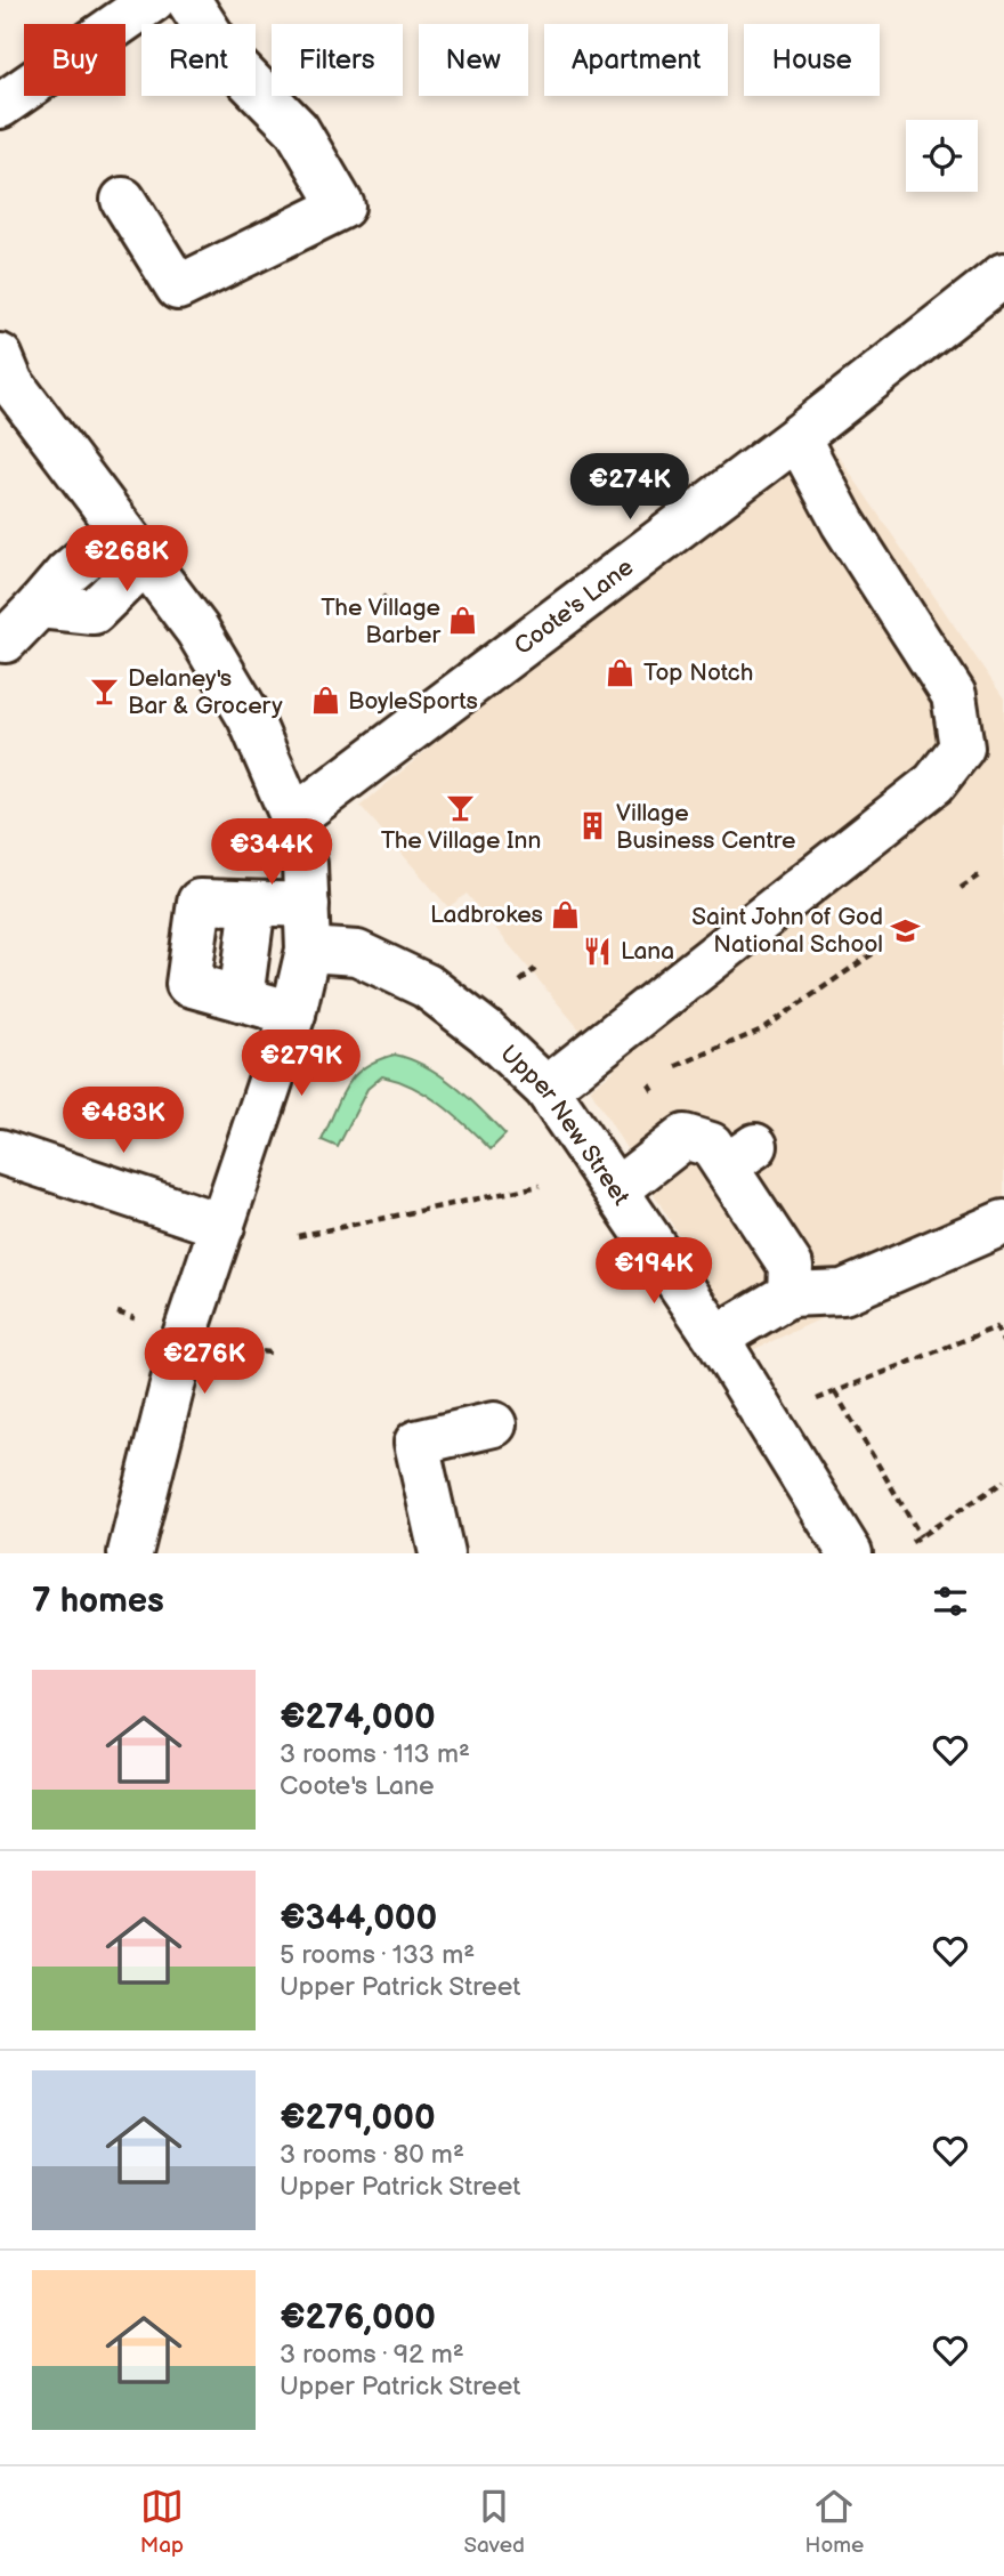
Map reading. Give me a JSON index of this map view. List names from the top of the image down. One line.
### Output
{"streets":{"street":["Coote's Lane","Upper New Street"]},"places":{"shop":["The Village Barber","Top Notch","BoyleSports","Ladbrokes"],"bar":["Delaney's Bar & Grocery","The Village Inn"],"building":["Village Business Centre"],"school or university":["Saint John of God National School"],"restaurant":["Lana"]},"page":{"chip":["Buy","Rent","Filters","New","Apartment","House"],"price":["€274K","€268K","€344K","€279K","€483K","€194K","€276K"],"heading":"7 homes","list":[{"name":"€274,000","note":"3 rooms · 113 m² · Coote's Lane"},{"name":"€344,000","note":"5 rooms · 133 m² · Upper Patrick Street"},{"name":"€279,000","note":"3 rooms · 80 m² · Upper Patrick Street"},{"name":"€276,000","note":"3 rooms · 92 m² · Upper Patrick Street"}],"tabs":["Map","Saved","Home"]}}
